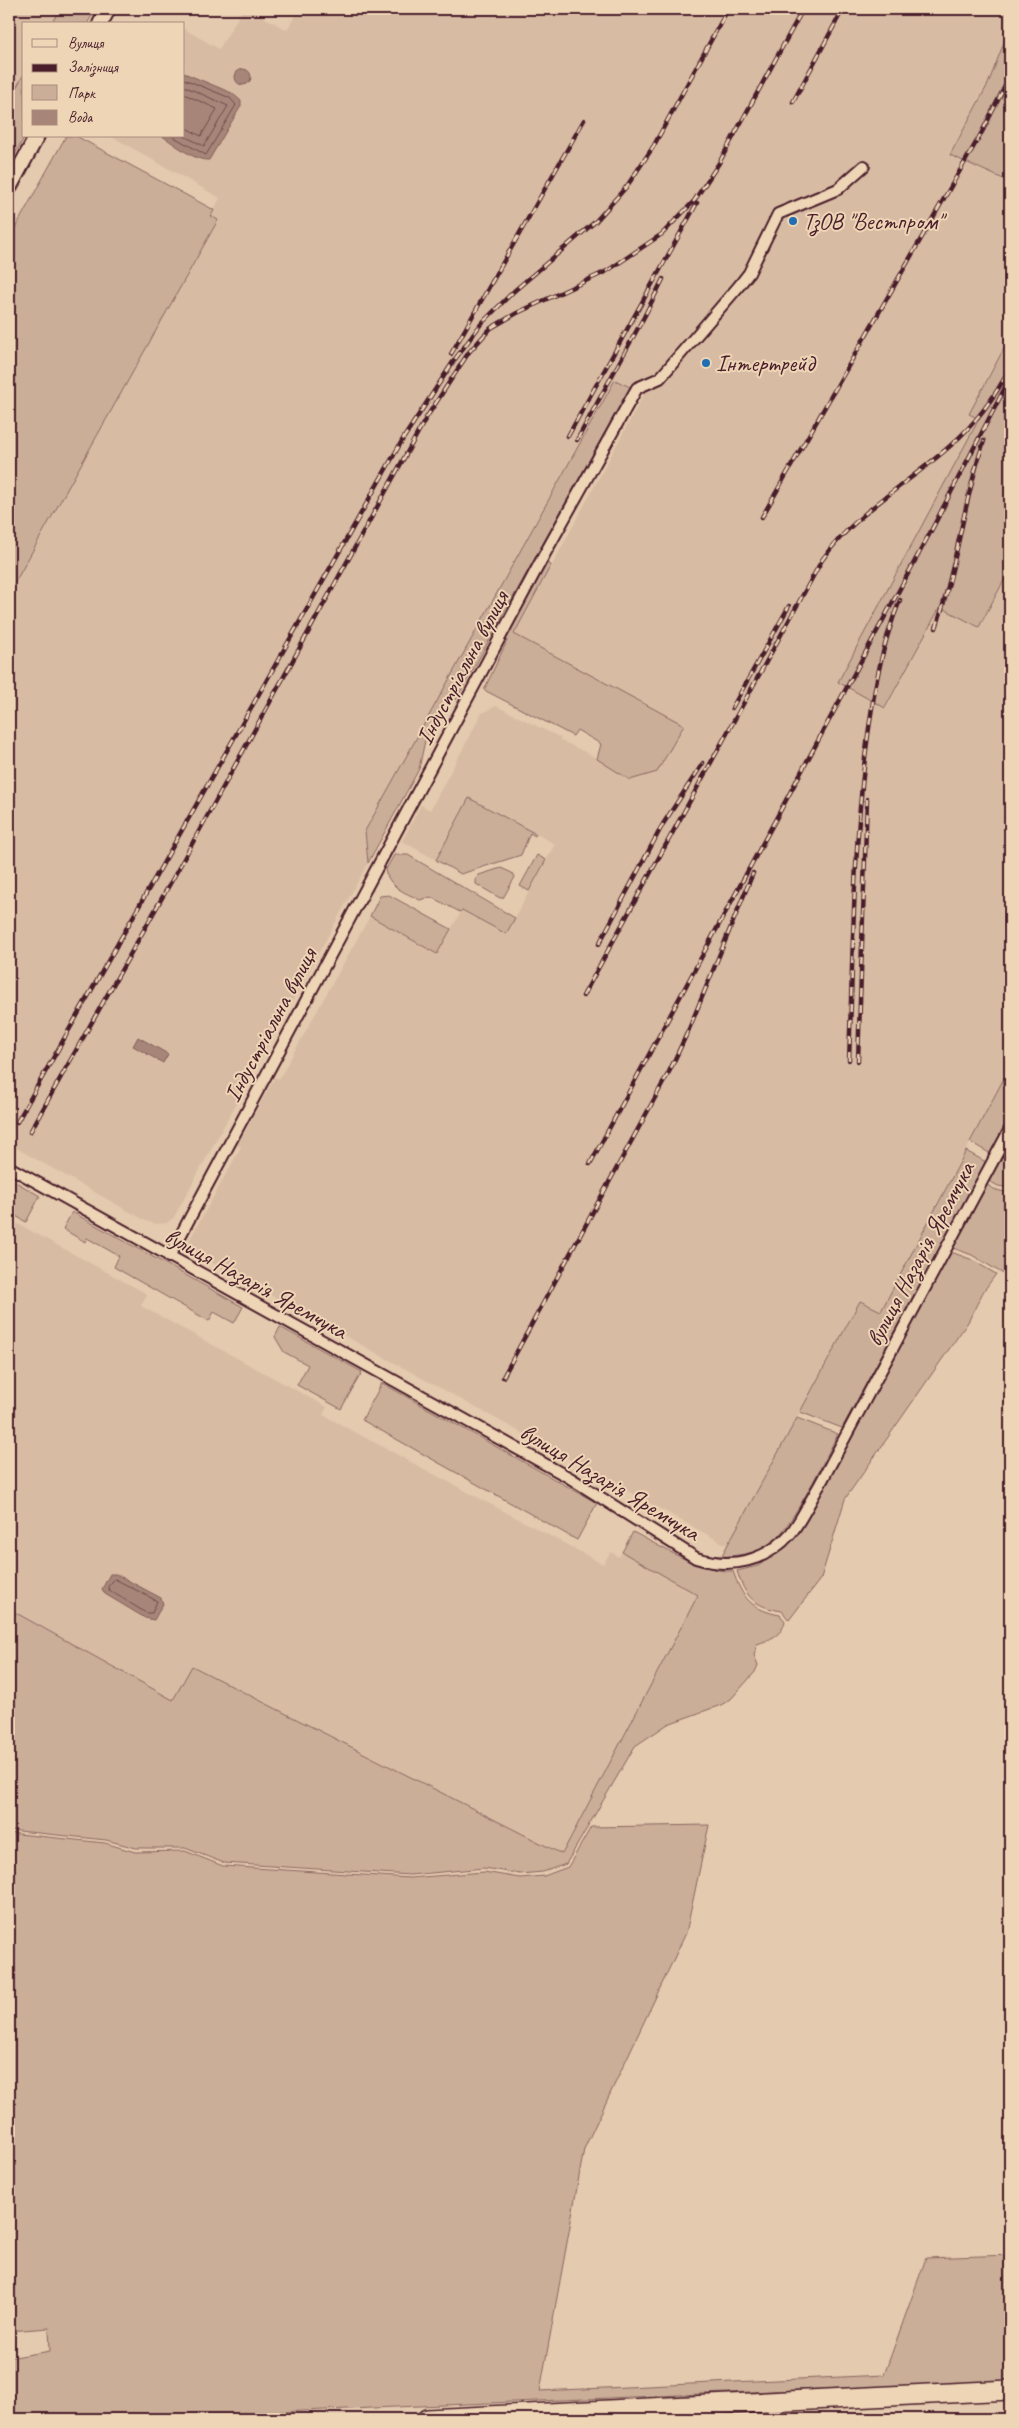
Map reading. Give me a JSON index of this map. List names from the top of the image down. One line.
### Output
{"streets":{"street":["Індустріальна вулиця","вулиця Назарія Яремчука"]},"crossings":[["Індустріальна вулиця","вулиця Назарія Яремчука"]],"places":["ТзОВ \"Вестпром\"","Інтертрейд"],"legend":["Вулиця","Залізниця","Парк","Вода"]}
